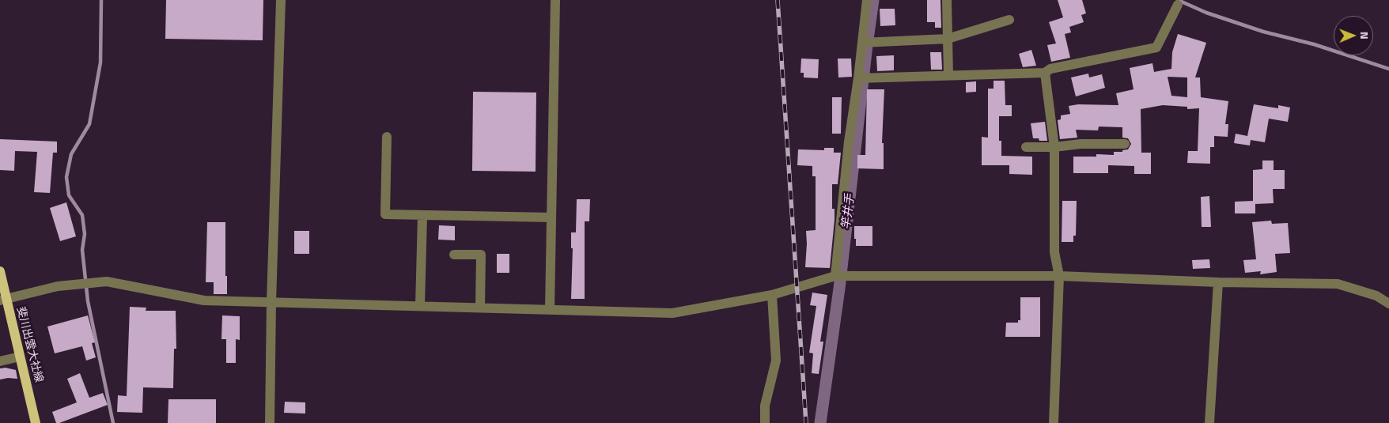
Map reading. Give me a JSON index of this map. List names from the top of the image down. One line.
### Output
{"streets":{"main road":["斐川出雲大社線"]},"water":["竿井手"],"north":"right"}
